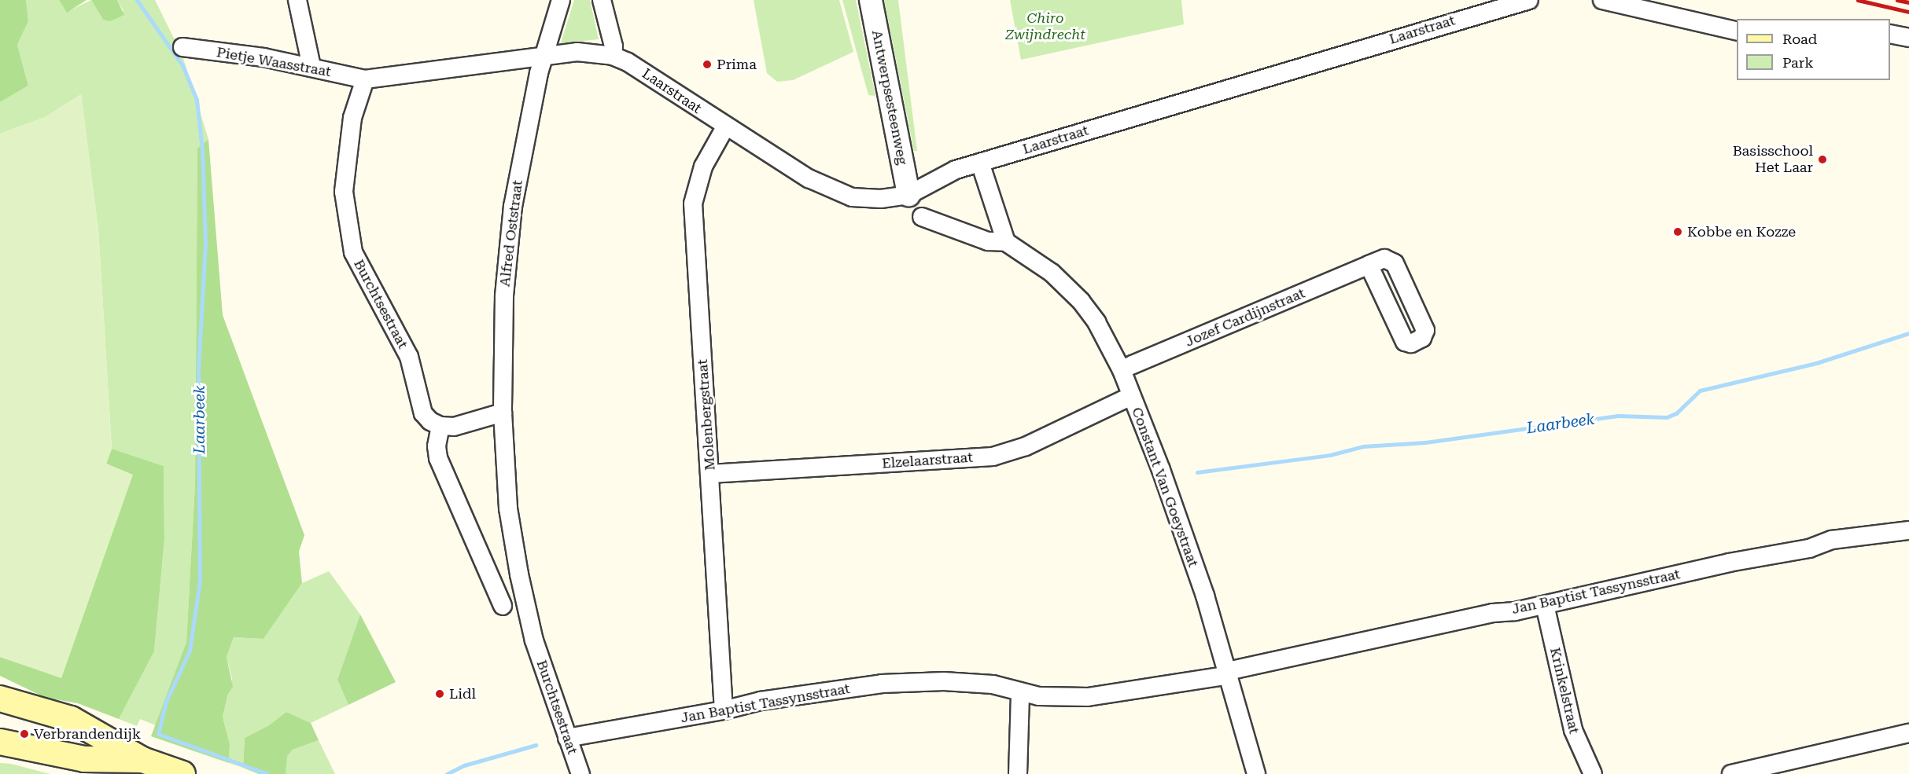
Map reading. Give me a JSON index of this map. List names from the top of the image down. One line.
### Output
{"streets":{"street":["Laarstraat","Pietje Waasstraat","Antwerpsesteenweg","Alfred Oststraat","Burchtsestraat","Jozef Cardijnstraat","Molenbergstraat","Elzelaarstraat","Constant Van Goeystraat","Jan Baptist Tassynsstraat","Krinkelstraat"]},"crossings":[["Laarstraat","Antwerpsesteenweg"],["Laarstraat","Alfred Oststraat"],["Laarstraat","Molenbergstraat"],["Pietje Waasstraat","Burchtsestraat"],["Alfred Oststraat","Burchtsestraat"],["Burchtsestraat","Jan Baptist Tassynsstraat"],["Jozef Cardijnstraat","Constant Van Goeystraat"],["Molenbergstraat","Elzelaarstraat"],["Molenbergstraat","Jan Baptist Tassynsstraat"],["Elzelaarstraat","Constant Van Goeystraat"],["Constant Van Goeystraat","Jan Baptist Tassynsstraat"],["Jan Baptist Tassynsstraat","Krinkelstraat"]],"water":["Laarbeek"],"parks":["Chiro Zwijndrecht"],"places":["Prima","Basisschool Het Laar","Kobbe en Kozze","Lidl","Verbrandendijk"],"legend":["Road","Park"]}
